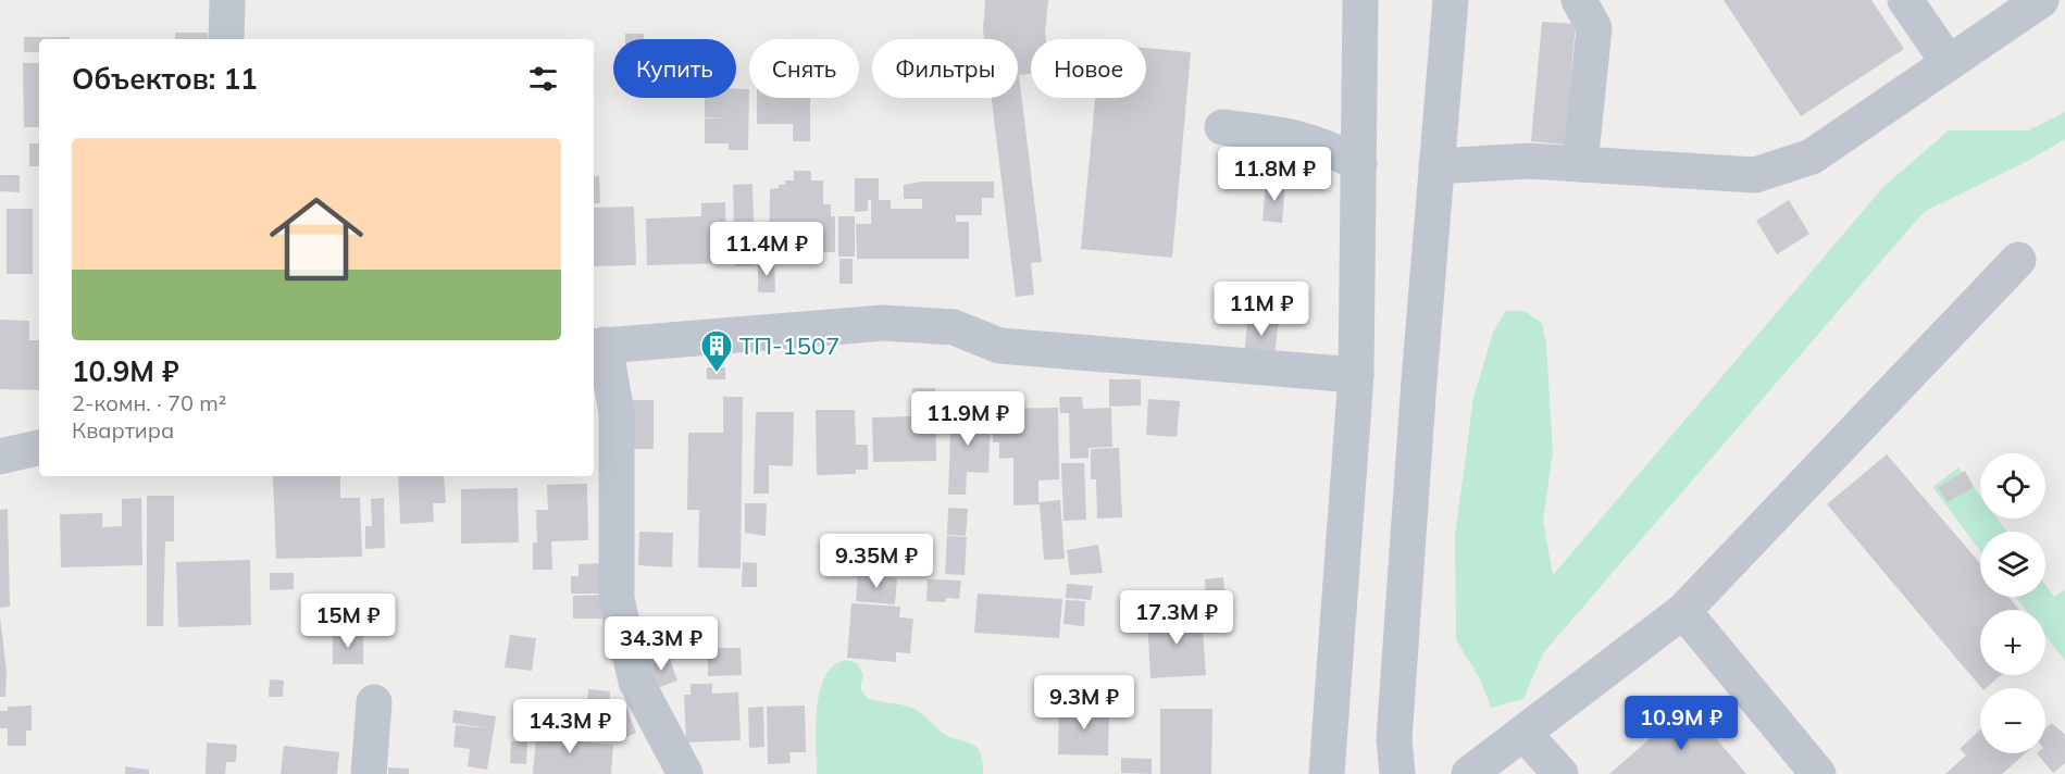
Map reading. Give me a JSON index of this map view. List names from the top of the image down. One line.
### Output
{"places":{"building":["ТП-1507"]},"page":{"chip":["Купить","Снять","Фильтры","Новое"],"heading":"Объектов: 11","list":[{"name":"10.9M ₽","note":"2-комн. · 70 m² · Квартира"}],"price":["11.8M ₽","11.4M ₽","11M ₽","11.9M ₽","9.35M ₽","17.3M ₽","15M ₽","34.3M ₽","9.3M ₽","10.9M ₽","14.3M ₽"],"map_buttons":["+","−"]}}
